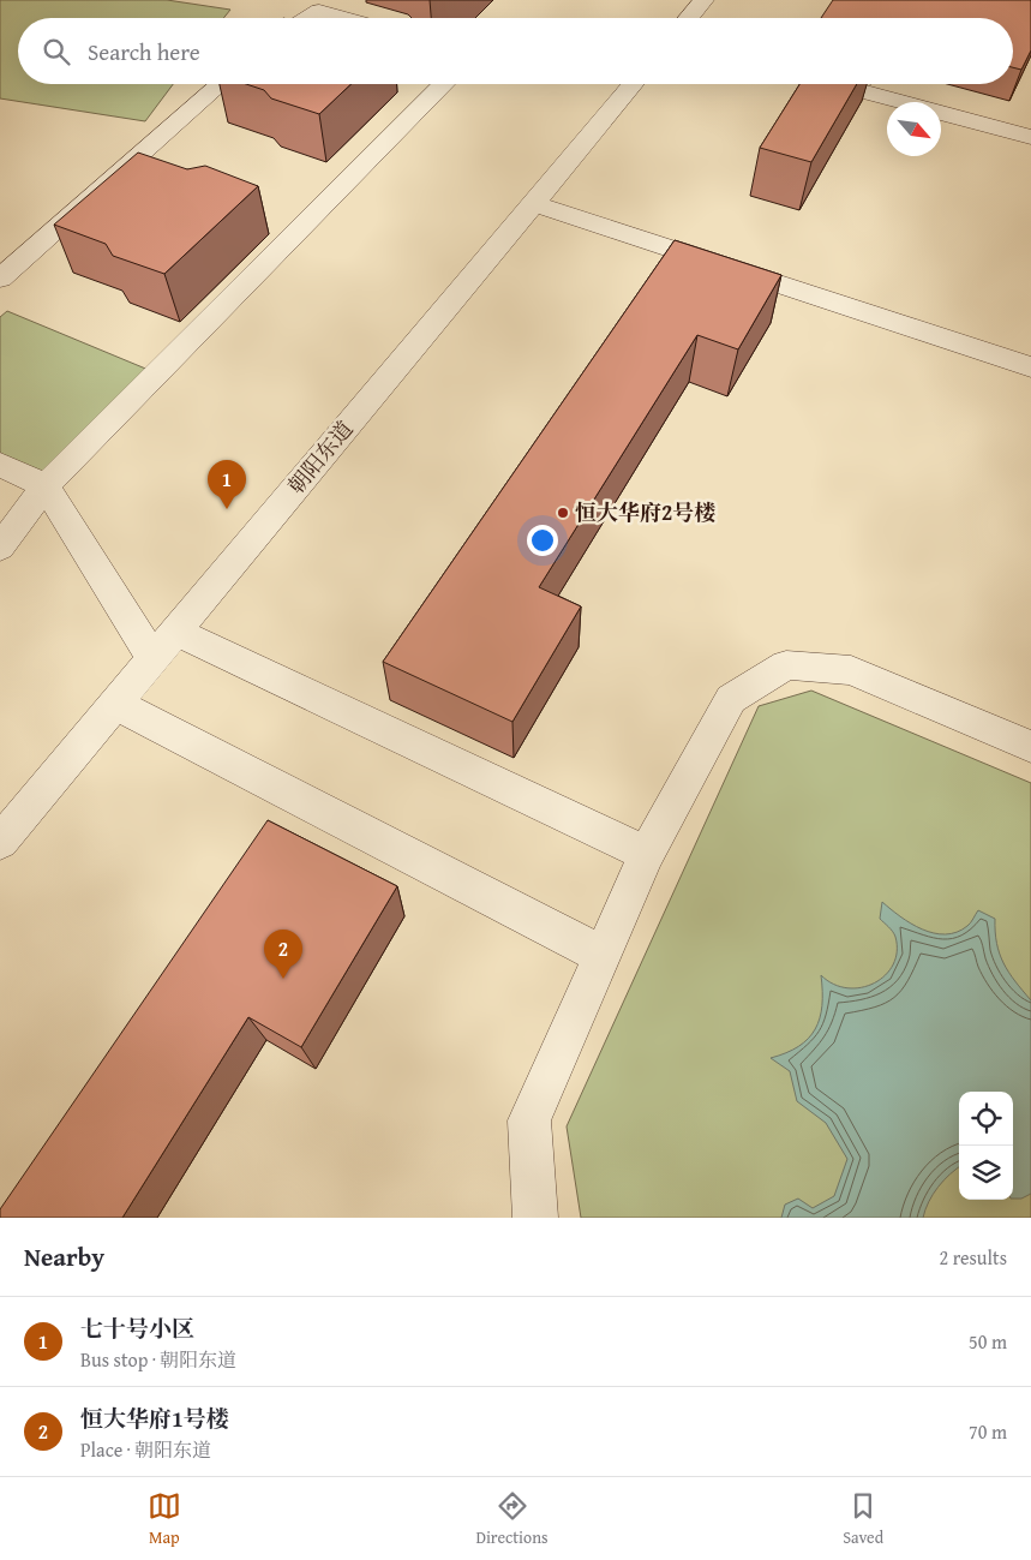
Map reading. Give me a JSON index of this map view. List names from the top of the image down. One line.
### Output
{"streets":{"street":["朝阳东道"]},"places":["恒大华府2号楼"],"north":"bottom right","page":{"search":"Search here","pins":["1","2"],"heading":["Nearby","2 results"],"list":[{"mark":"1","name":"七十号小区","note":"Bus stop · 朝阳东道","value":"50 m"},{"mark":"2","name":"恒大华府1号楼","note":"Place · 朝阳东道","value":"70 m"}],"nav":["Map","Directions","Saved"]}}
